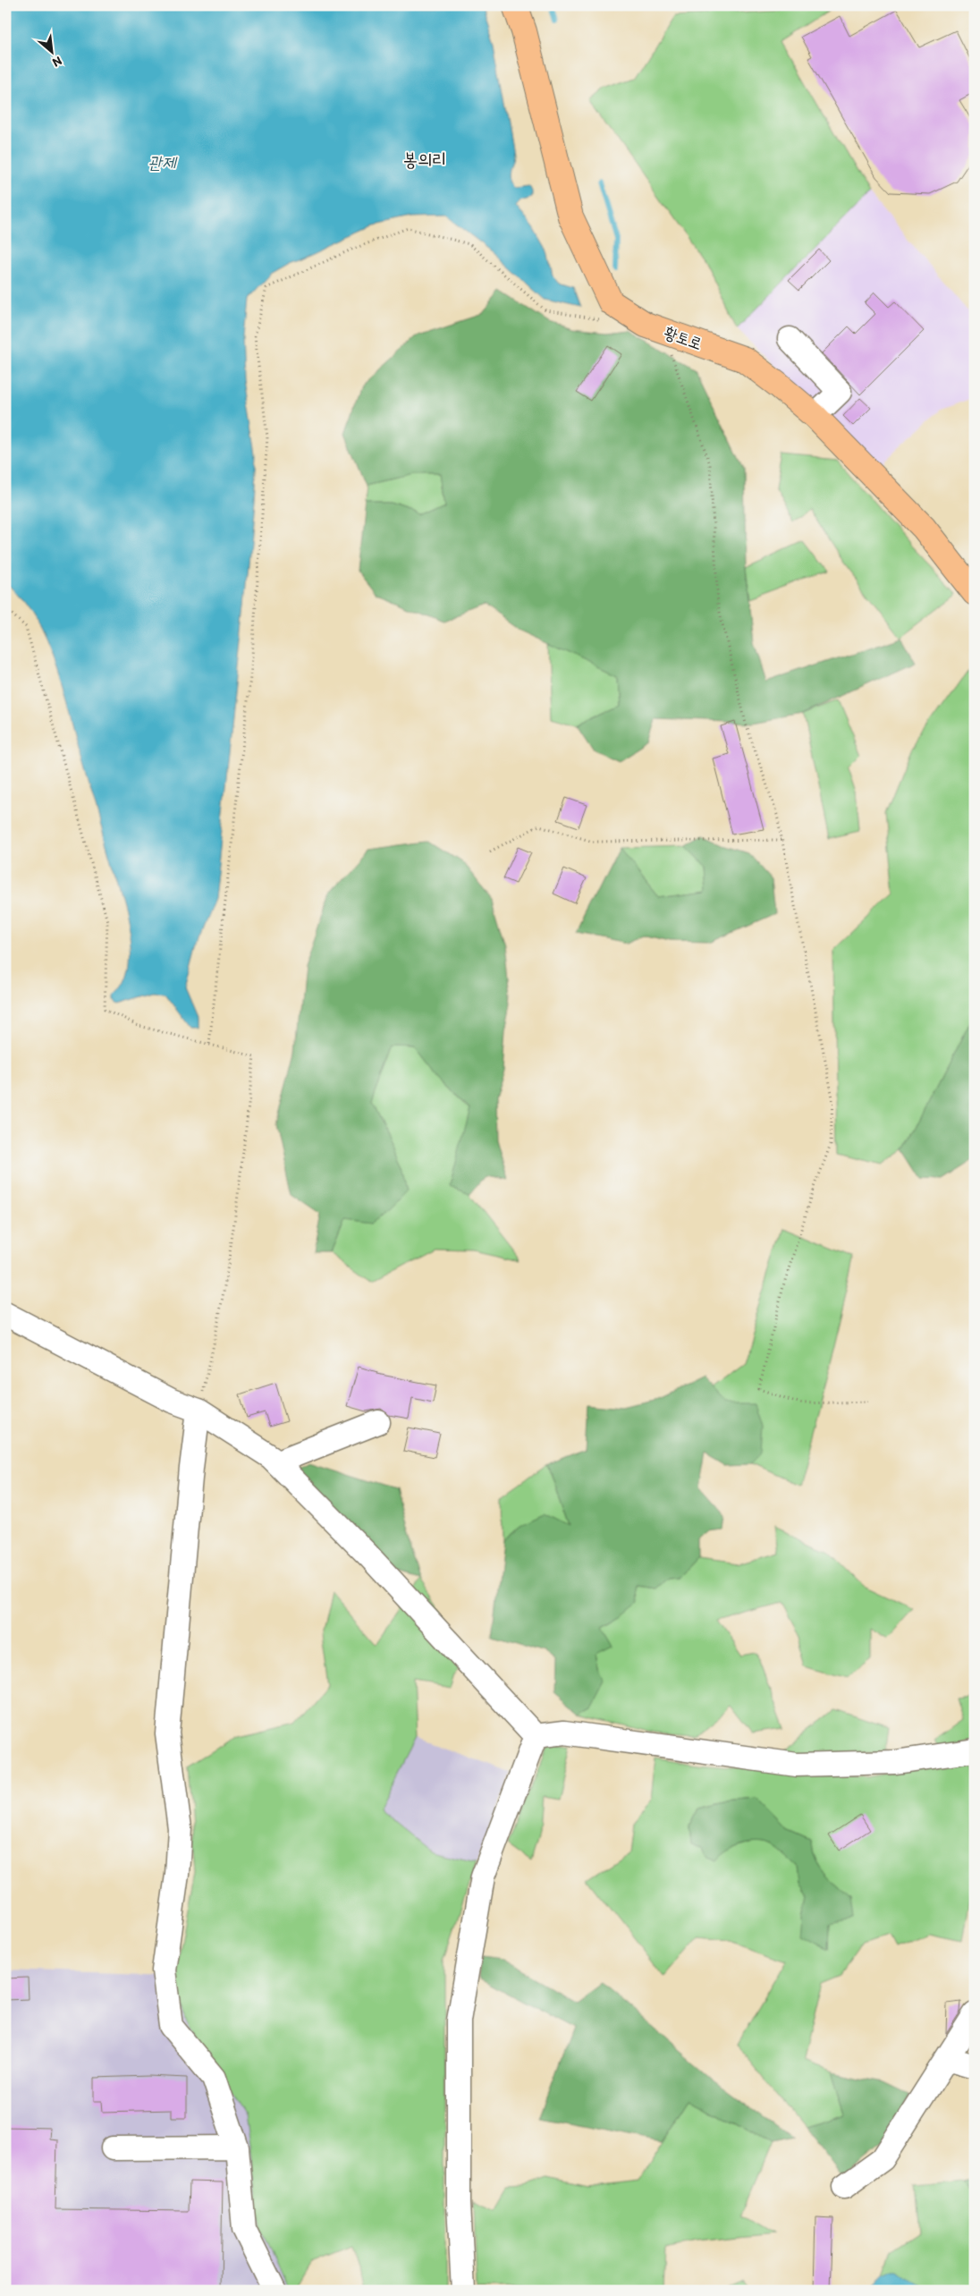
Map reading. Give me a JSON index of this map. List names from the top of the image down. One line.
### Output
{"streets":{"main road":["황토로"]},"districts":["봉의리"],"water":["관제"],"north":"bottom right"}
